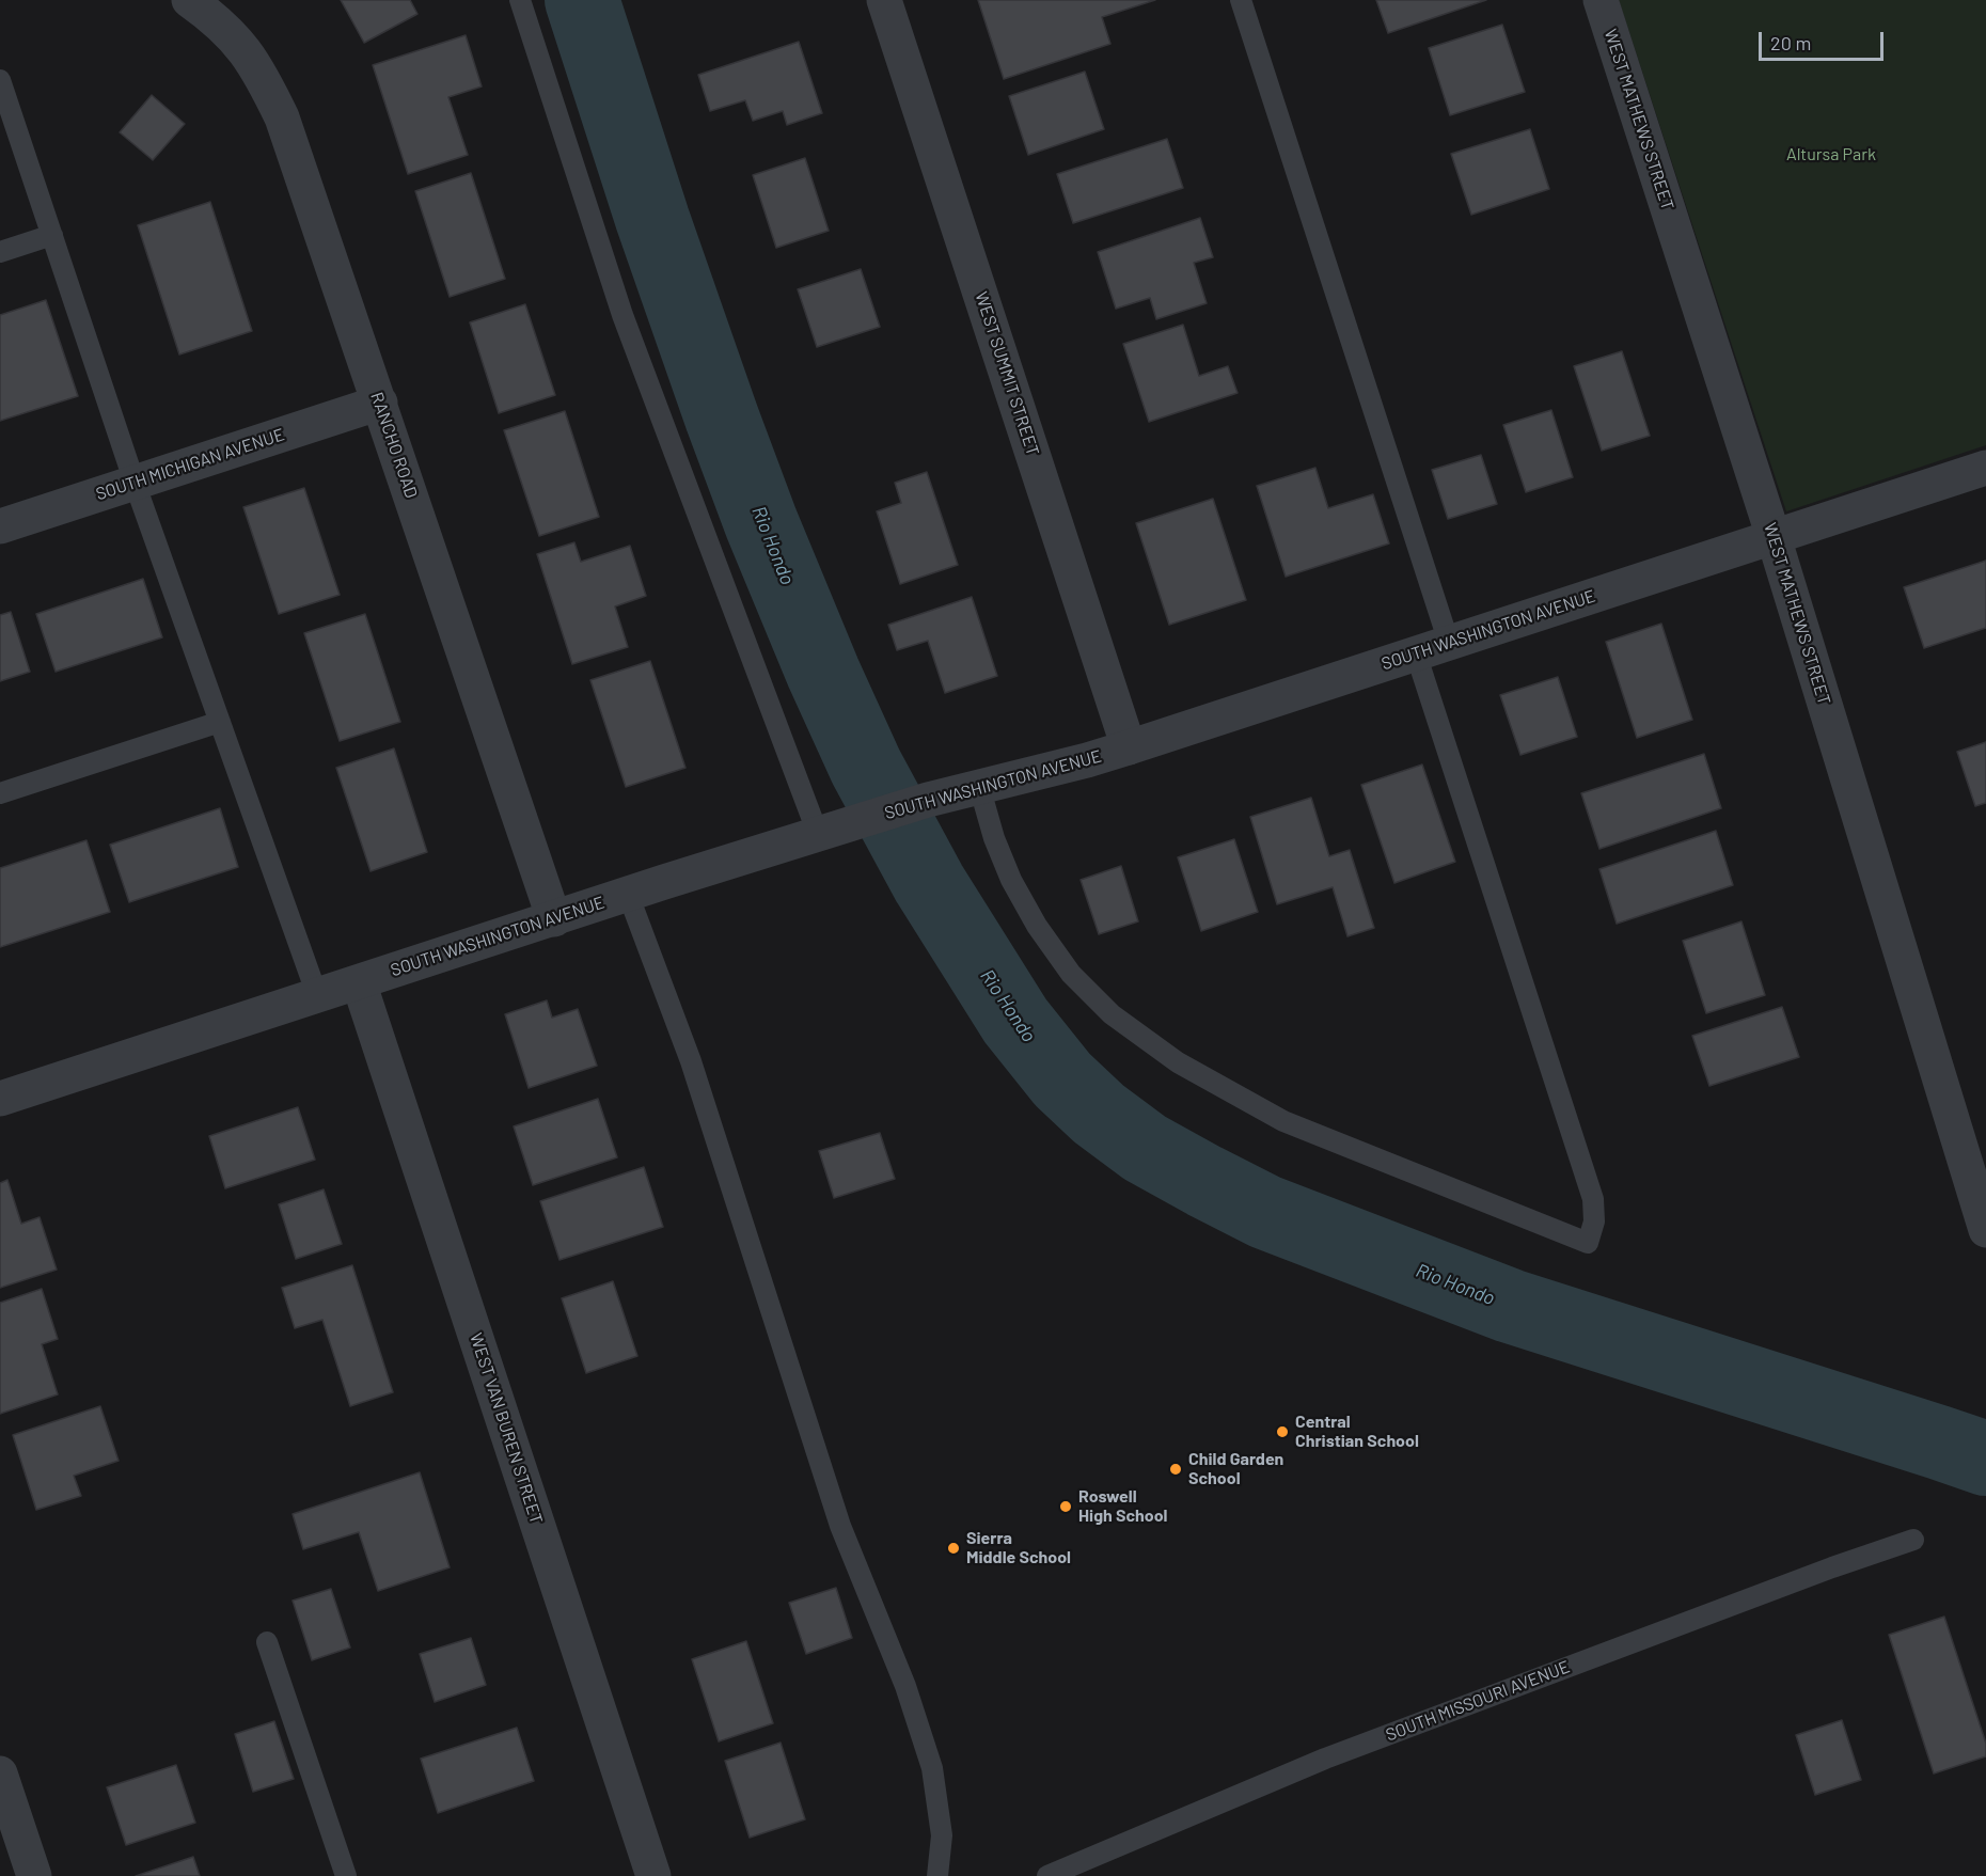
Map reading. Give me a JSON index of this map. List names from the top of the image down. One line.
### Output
{"streets":{"street":["WEST MATHEWS STREET","WEST SUMMIT STREET","RANCHO ROAD","SOUTH MICHIGAN AVENUE","SOUTH WASHINGTON AVENUE","WEST VAN BUREN STREET"],"lane":["SOUTH MISSOURI AVENUE"]},"crossings":[["WEST MATHEWS STREET","SOUTH WASHINGTON AVENUE"],["WEST SUMMIT STREET","SOUTH WASHINGTON AVENUE"],["RANCHO ROAD","SOUTH MICHIGAN AVENUE"],["RANCHO ROAD","SOUTH WASHINGTON AVENUE"],["SOUTH WASHINGTON AVENUE","WEST VAN BUREN STREET"]],"water":["Rio Hondo"],"parks":["Altursa Park"],"places":["Central Christian School","Child Garden School","Roswell High School","Sierra Middle School"],"scale_bar":"20 m"}
